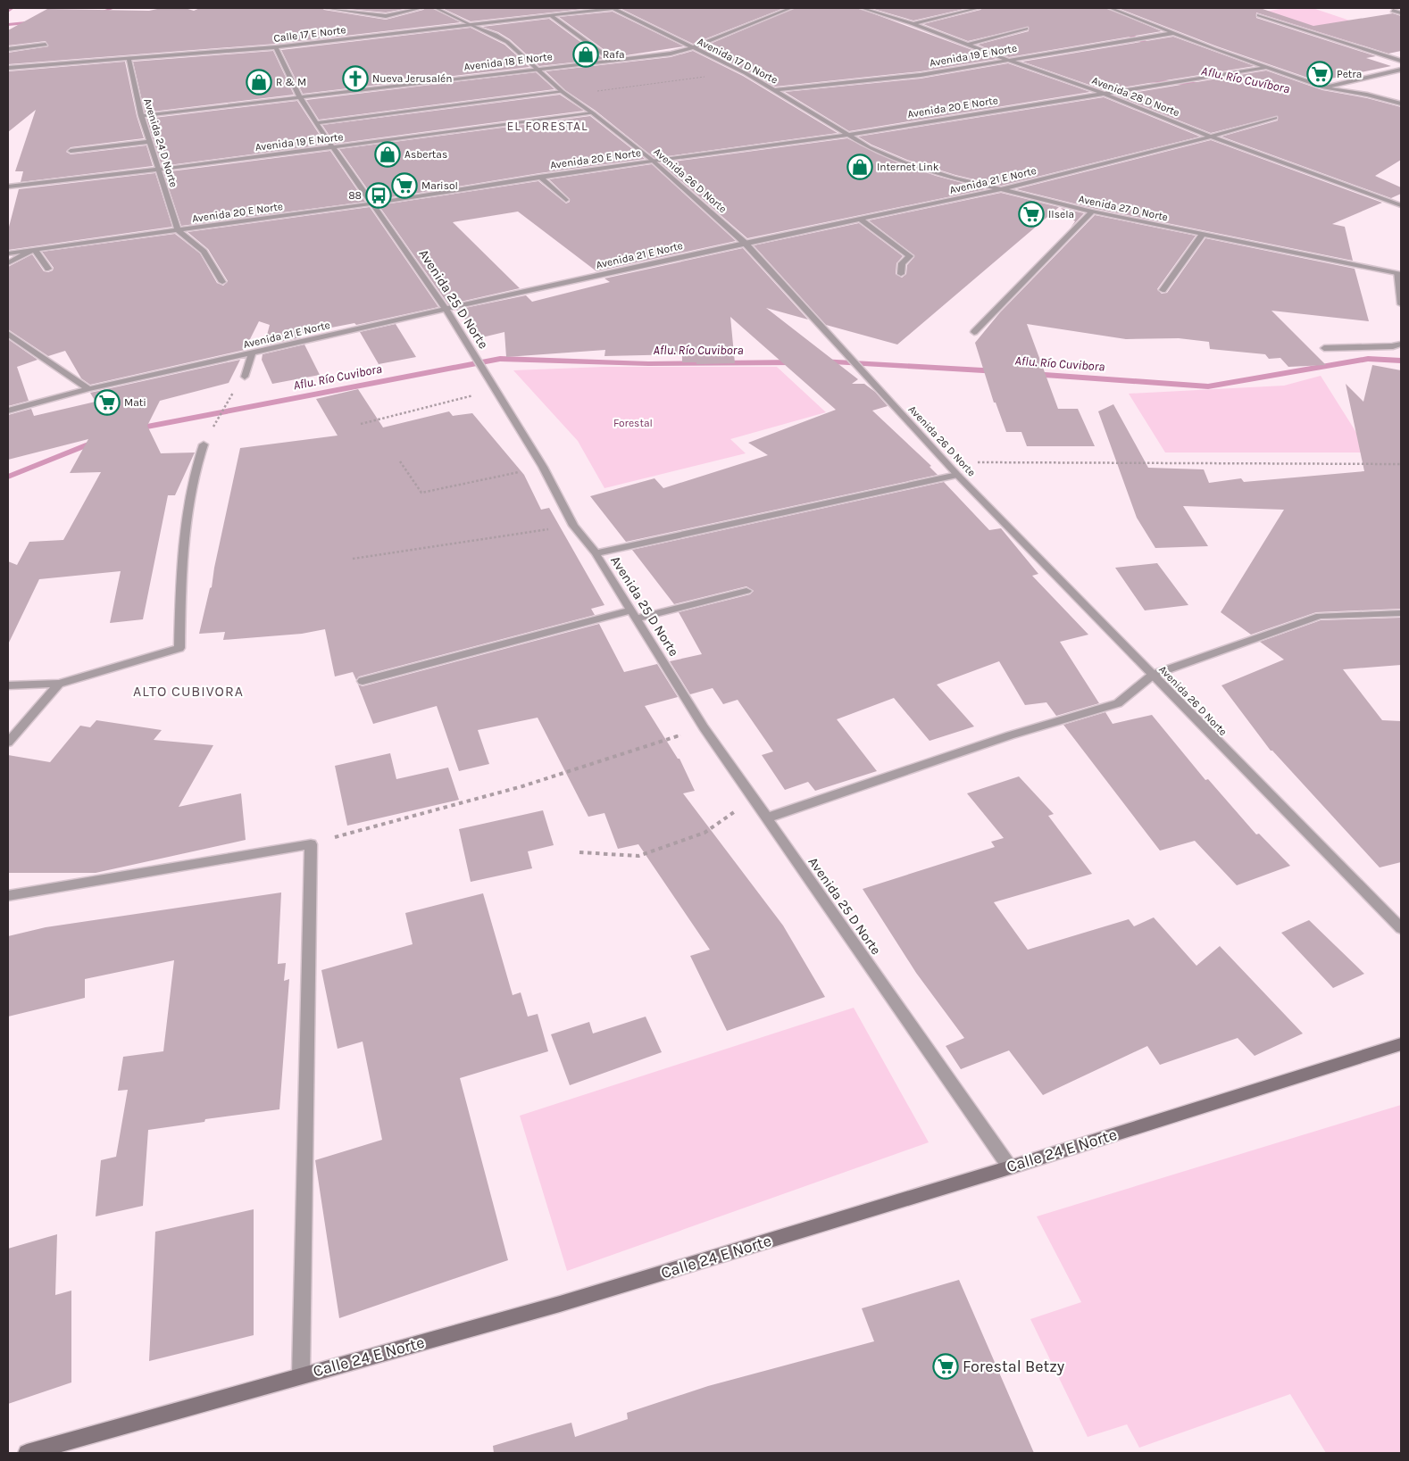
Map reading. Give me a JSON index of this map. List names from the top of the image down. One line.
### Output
{"streets":{"main road":["Calle 24 E Norte"],"street":["Calle 17 E Norte","Avenida 19 E Norte","Avenida 17 D Norte","Avenida 18 E Norte","Avenida 28 D Norte","Avenida 20 E Norte","Avenida 24 D Norte","Avenida 26 D Norte","Avenida 21 E Norte","Avenida 27 D Norte","Avenida 25 D Norte"]},"crossings":[["Calle 17 E Norte","Avenida 17 D Norte"],["Calle 17 E Norte","Avenida 24 D Norte"],["Calle 17 E Norte","Avenida 26 D Norte"],["Calle 17 E Norte","Avenida 25 D Norte"],["Avenida 19 E Norte","Avenida 17 D Norte"],["Avenida 19 E Norte","Avenida 28 D Norte"],["Avenida 19 E Norte","Avenida 24 D Norte"],["Avenida 19 E Norte","Avenida 26 D Norte"],["Avenida 19 E Norte","Avenida 25 D Norte"],["Avenida 17 D Norte","Avenida 18 E Norte"],["Avenida 17 D Norte","Avenida 20 E Norte"],["Avenida 17 D Norte","Avenida 27 D Norte"],["Avenida 18 E Norte","Avenida 24 D Norte"],["Avenida 18 E Norte","Avenida 26 D Norte"],["Avenida 18 E Norte","Avenida 25 D Norte"],["Avenida 28 D Norte","Avenida 20 E Norte"],["Avenida 28 D Norte","Avenida 21 E Norte"],["Avenida 20 E Norte","Avenida 24 D Norte"],["Avenida 20 E Norte","Avenida 26 D Norte"],["Avenida 20 E Norte","Avenida 27 D Norte"],["Avenida 20 E Norte","Avenida 25 D Norte"],["Avenida 26 D Norte","Avenida 21 E Norte"],["Avenida 21 E Norte","Avenida 27 D Norte"],["Avenida 21 E Norte","Avenida 25 D Norte"],["Avenida 25 D Norte","Calle 24 E Norte"]],"districts":["EL FORESTAL","ALTO CUBIVORA"],"water":["Aflu. Río Cuvíbora","Aflu. Río Cuvibora"],"parks":["Forestal"],"places":{"shop":["Rafa","R & M","Asbertas","Internet Link"],"supermarket":["Petra","Marisol","Ilsela","Mati","Forestal Betzy"],"church":["Nueva Jerusalén"],"bus stop":["88"]}}
